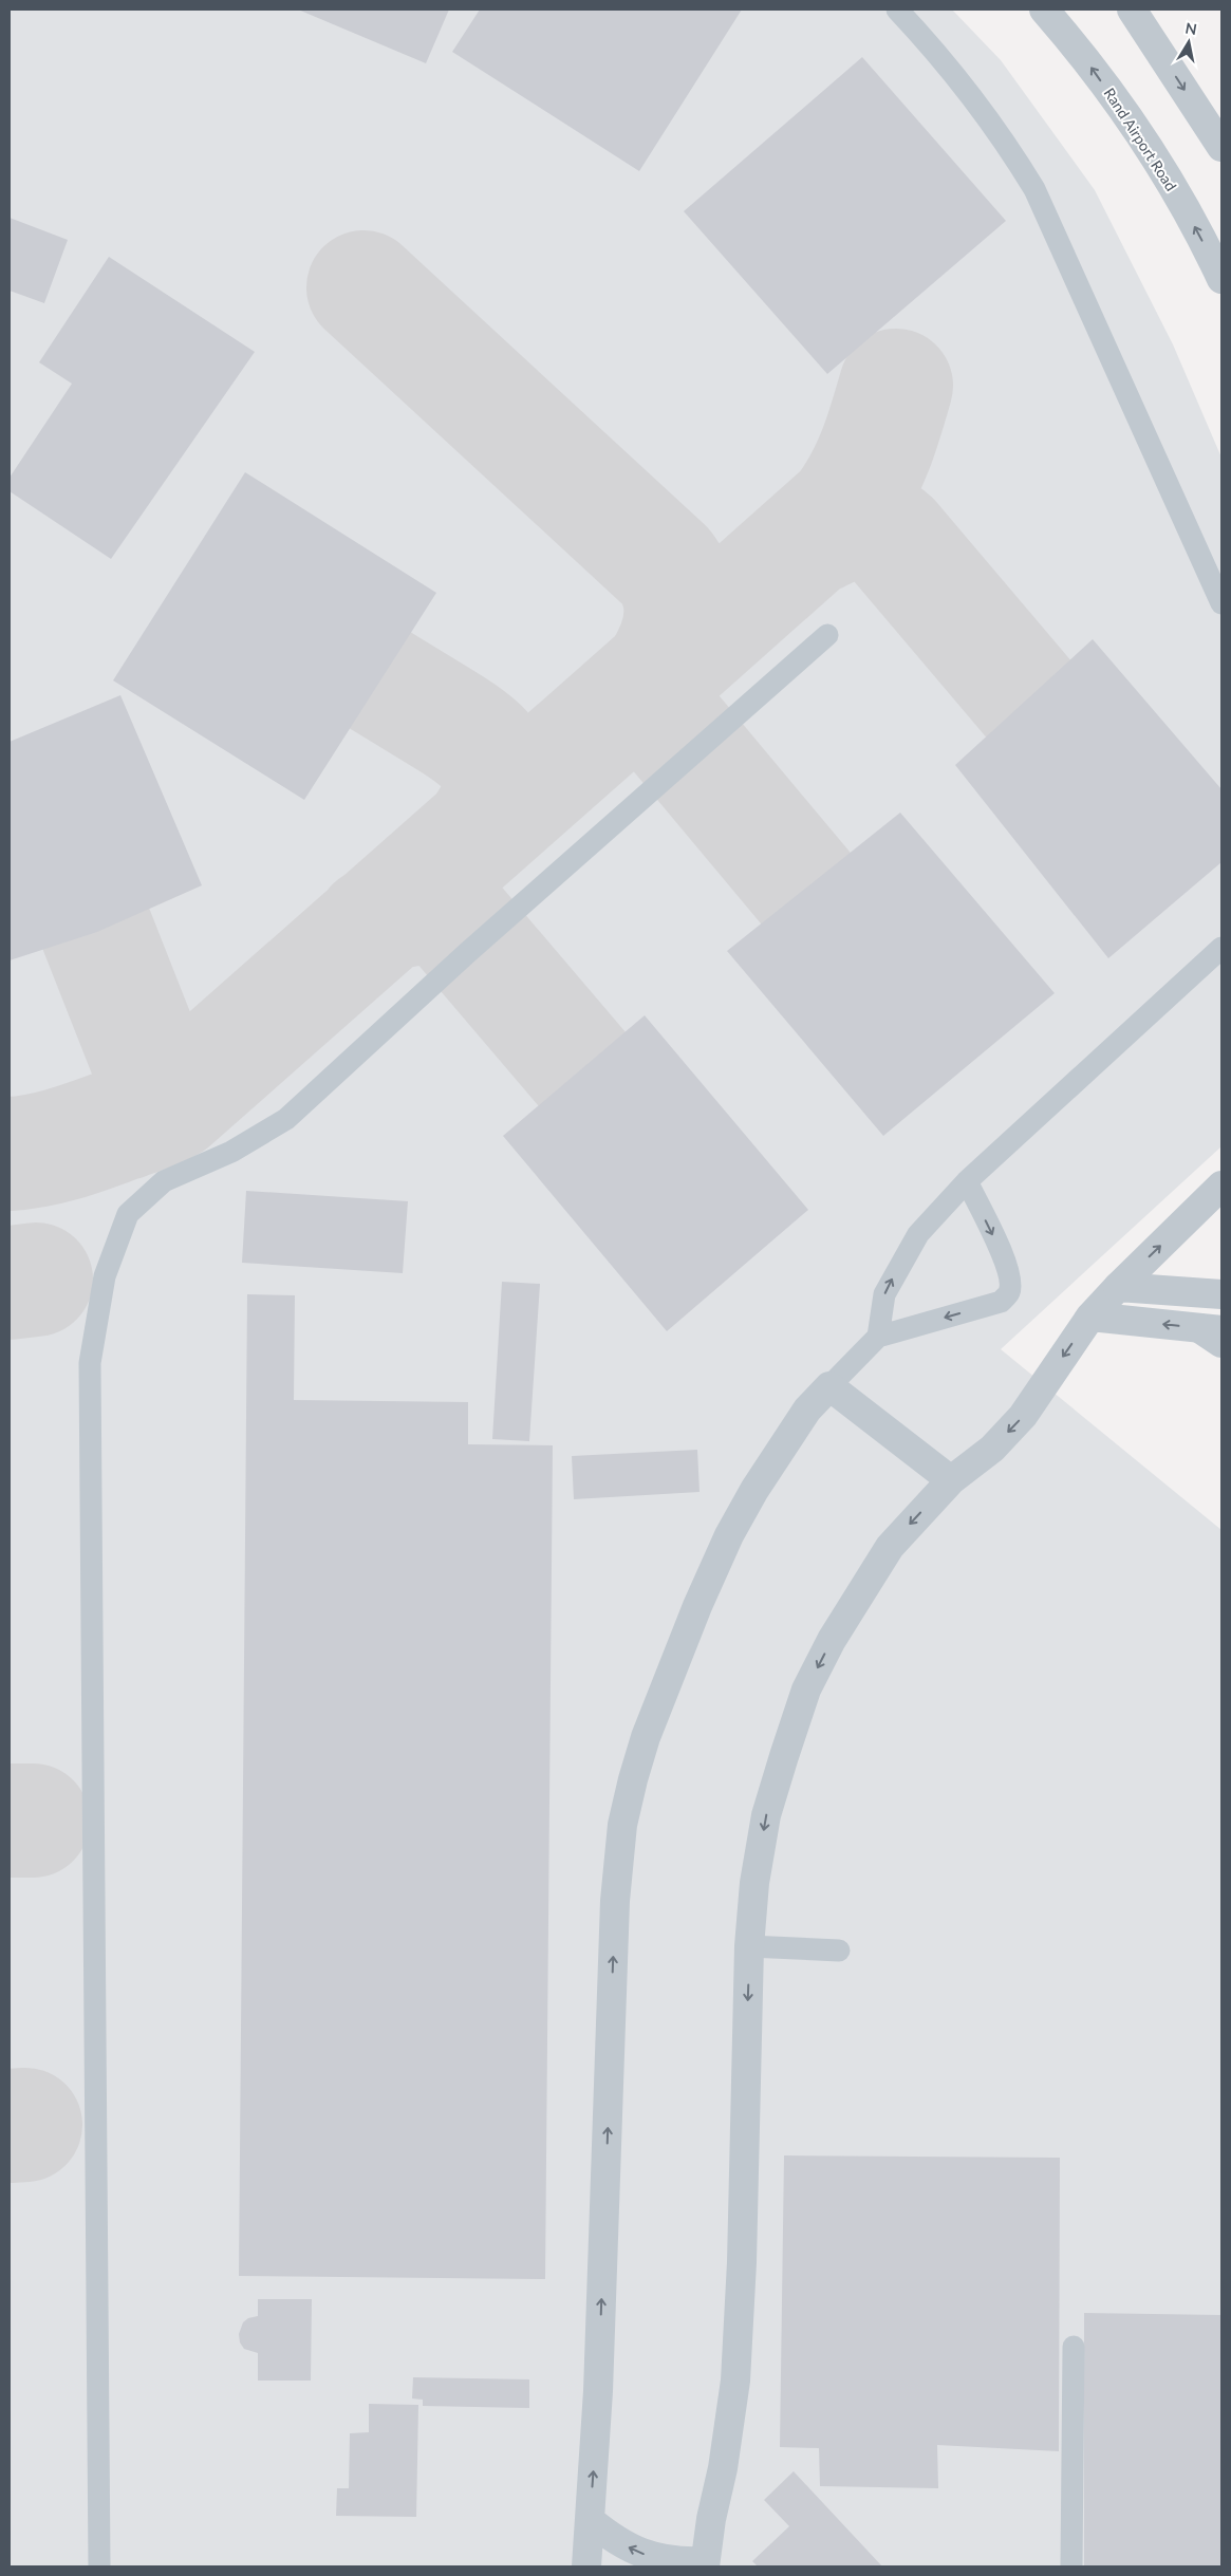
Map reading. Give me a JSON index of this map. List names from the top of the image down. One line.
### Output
{"streets":{"street":["Rand Airport Road"]},"north":"top"}
